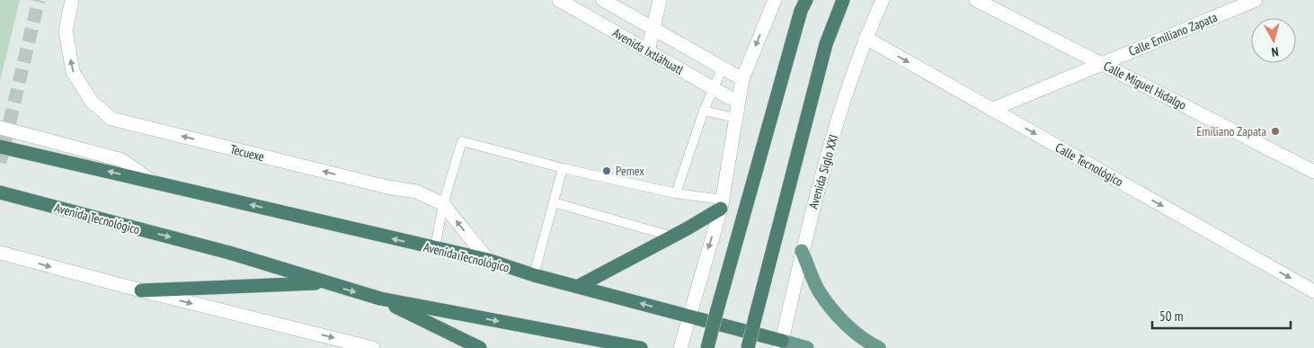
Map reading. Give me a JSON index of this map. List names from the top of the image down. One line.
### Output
{"streets":{"highway":["Avenida Tecnológico"],"street":["Calle Emiliano Zapata","Avenida Ixtláhuatl","Calle Miguel Hidalgo","Tecuexe","Calle Tecnológico","Avenida Siglo XXI"]},"crossings":[["Calle Emiliano Zapata","Calle Miguel Hidalgo"],["Calle Emiliano Zapata","Calle Tecnológico"],["Tecuexe","Avenida Tecnológico"],["Calle Tecnológico","Avenida Siglo XXI"],["Avenida Siglo XXI","Avenida Tecnológico"]],"one_way":["Tecuexe","Calle Tecnológico"],"places":["Emiliano Zapata","Pemex"],"scale_bar":"50 m","north":"bottom"}
